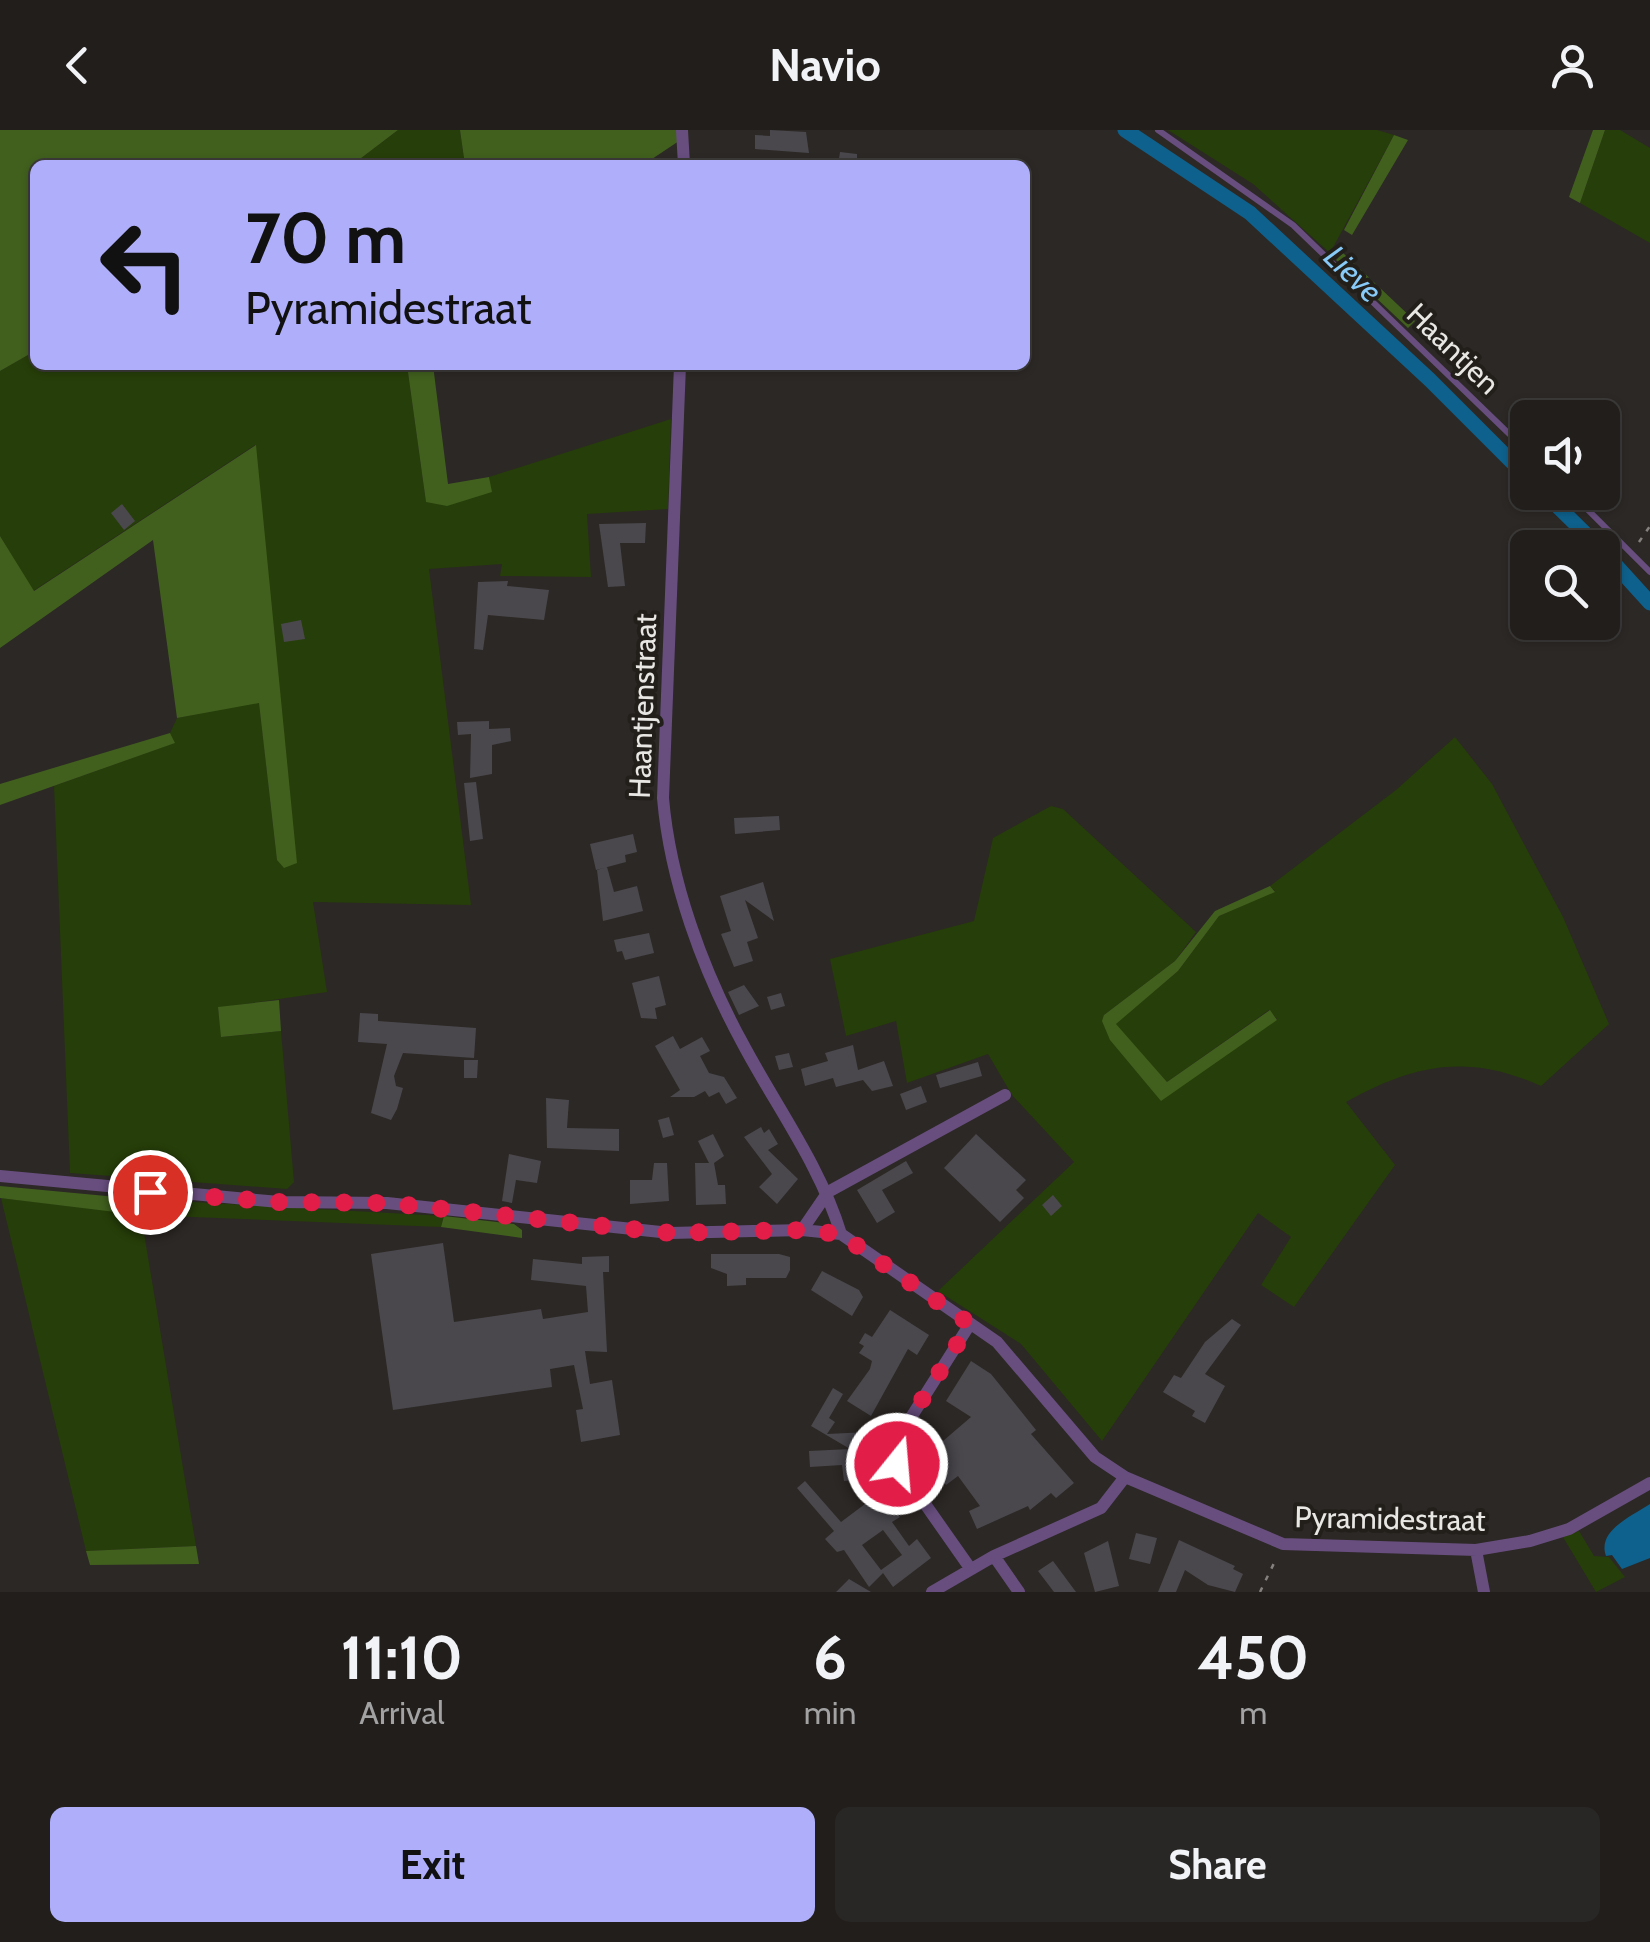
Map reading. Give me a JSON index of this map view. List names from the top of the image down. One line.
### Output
{"streets":{"street":["Haantjenstraat","Pyramidestraat"],"lane":["Haantjen"]},"crossings":[["Haantjenstraat","Pyramidestraat"]],"water":["Lieve"],"page":{"header":"Navio","turn":["70 m","Pyramidestraat"],"eta":["11:10","Arrival","6","min","450","m"],"buttons":["Exit","Share"]}}
